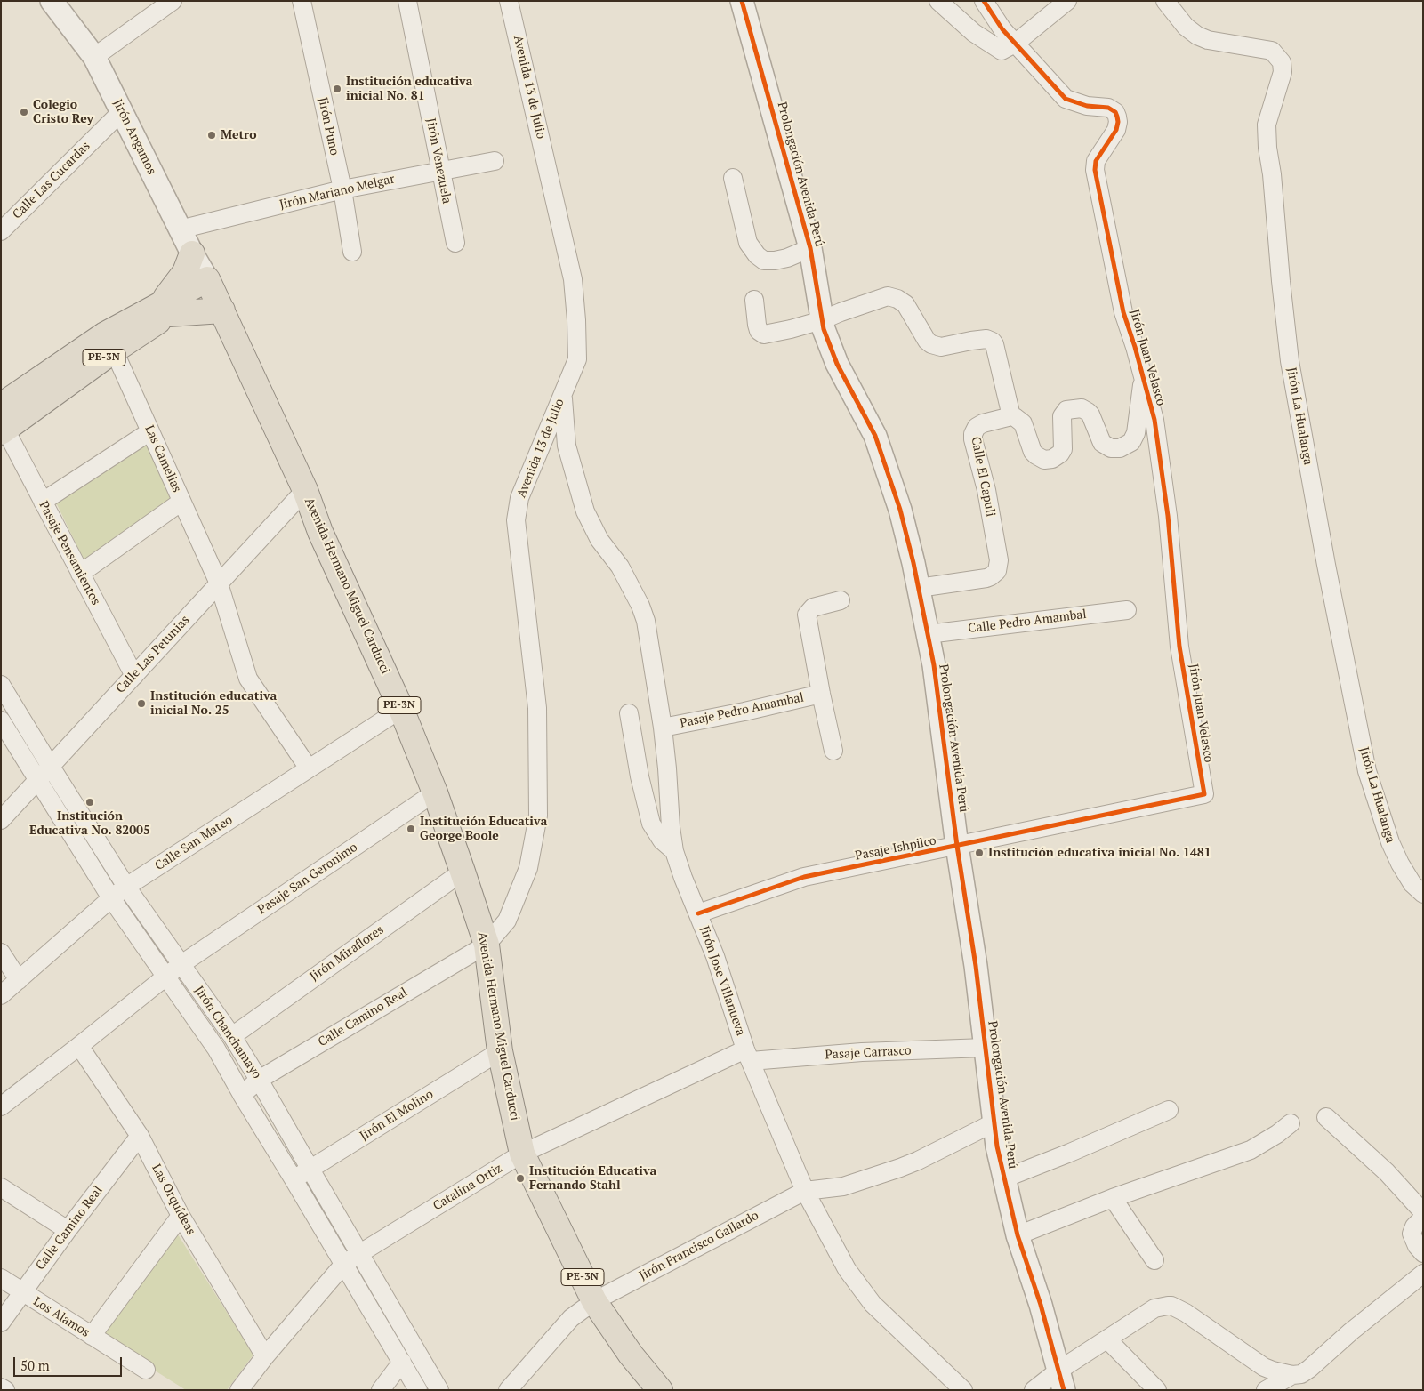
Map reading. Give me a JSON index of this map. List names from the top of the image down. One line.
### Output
{"streets":{"highway":["PE-3N","Avenida Hermano Miguel Carducci"],"street":["Avenida 13 de Julio","Jirón Puno","Jirón Angamos","Jirón Venezuela","Prolongación Avenida Perú","Calle Las Cucardas","Jirón Mariano Melgar","Jirón Juan Velasco","Jirón La Hualanga","Las Camelias","Calle El Capuli","Pasaje Pensamientos","Calle Pedro Amambal","Calle Las Petunias","Pasaje Pedro Amambal","Calle San Mateo","Pasaje Ishpilco","Pasaje San Geronimo","Jirón Miraflores","Jirón Jose Villanueva","Calle Camino Real","Jirón Chanchamayo","Pasaje Carrasco","Jirón El Molino","Catalina Ortiz","Las Orquídeas","Jirón Francisco Gallardo","Los Alamos"]},"crossings":[["Avenida 13 de Julio","Avenida Hermano Miguel Carducci"],["Avenida 13 de Julio","Jirón Jose Villanueva"],["Avenida 13 de Julio","Calle Camino Real"],["Jirón Puno","Jirón Mariano Melgar"],["Jirón Angamos","Calle Las Cucardas"],["Jirón Angamos","Jirón Mariano Melgar"],["Jirón Angamos","PE-3N"],["Jirón Angamos","Avenida Hermano Miguel Carducci"],["Jirón Venezuela","Jirón Mariano Melgar"],["Prolongación Avenida Perú","Calle El Capuli"],["Prolongación Avenida Perú","Calle Pedro Amambal"],["Prolongación Avenida Perú","Pasaje Ishpilco"],["Prolongación Avenida Perú","Pasaje Carrasco"],["PE-3N","Las Camelias"],["PE-3N","Pasaje Pensamientos"],["PE-3N","Avenida Hermano Miguel Carducci"],["Jirón Juan Velasco","Pasaje Ishpilco"],["Las Camelias","Calle Las Petunias"],["Las Camelias","Calle San Mateo"],["Pasaje Pensamientos","Calle Las Petunias"],["Avenida Hermano Miguel Carducci","Calle Las Petunias"],["Avenida Hermano Miguel Carducci","Calle San Mateo"],["Avenida Hermano Miguel Carducci","Pasaje San Geronimo"],["Avenida Hermano Miguel Carducci","Jirón Miraflores"],["Avenida Hermano Miguel Carducci","Calle Camino Real"],["Avenida Hermano Miguel Carducci","Jirón El Molino"],["Avenida Hermano Miguel Carducci","Catalina Ortiz"],["Avenida Hermano Miguel Carducci","Jirón Francisco Gallardo"],["Calle Las Petunias","Jirón Chanchamayo"],["Pasaje Pedro Amambal","Jirón Jose Villanueva"],["Calle San Mateo","Jirón Chanchamayo"],["Pasaje Ishpilco","Jirón Jose Villanueva"],["Pasaje San Geronimo","Jirón Chanchamayo"],["Jirón Miraflores","Jirón Chanchamayo"],["Jirón Jose Villanueva","Pasaje Carrasco"],["Jirón Jose Villanueva","Catalina Ortiz"],["Jirón Jose Villanueva","Jirón Francisco Gallardo"],["Calle Camino Real","Jirón Chanchamayo"],["Calle Camino Real","Las Orquídeas"],["Calle Camino Real","Los Alamos"],["Jirón Chanchamayo","Jirón El Molino"],["Jirón Chanchamayo","Catalina Ortiz"],["Pasaje Carrasco","Catalina Ortiz"],["Catalina Ortiz","Las Orquídeas"]],"places":["Institución educativa inicial No. 81","Colegio Cristo Rey","Metro","Institución educativa inicial No. 25","Institución Educativa No. 82005","Institución Educativa George Boole","Institución educativa inicial No. 1481","Institución Educativa Fernando Stahl"],"scale_bar":"50 m"}
